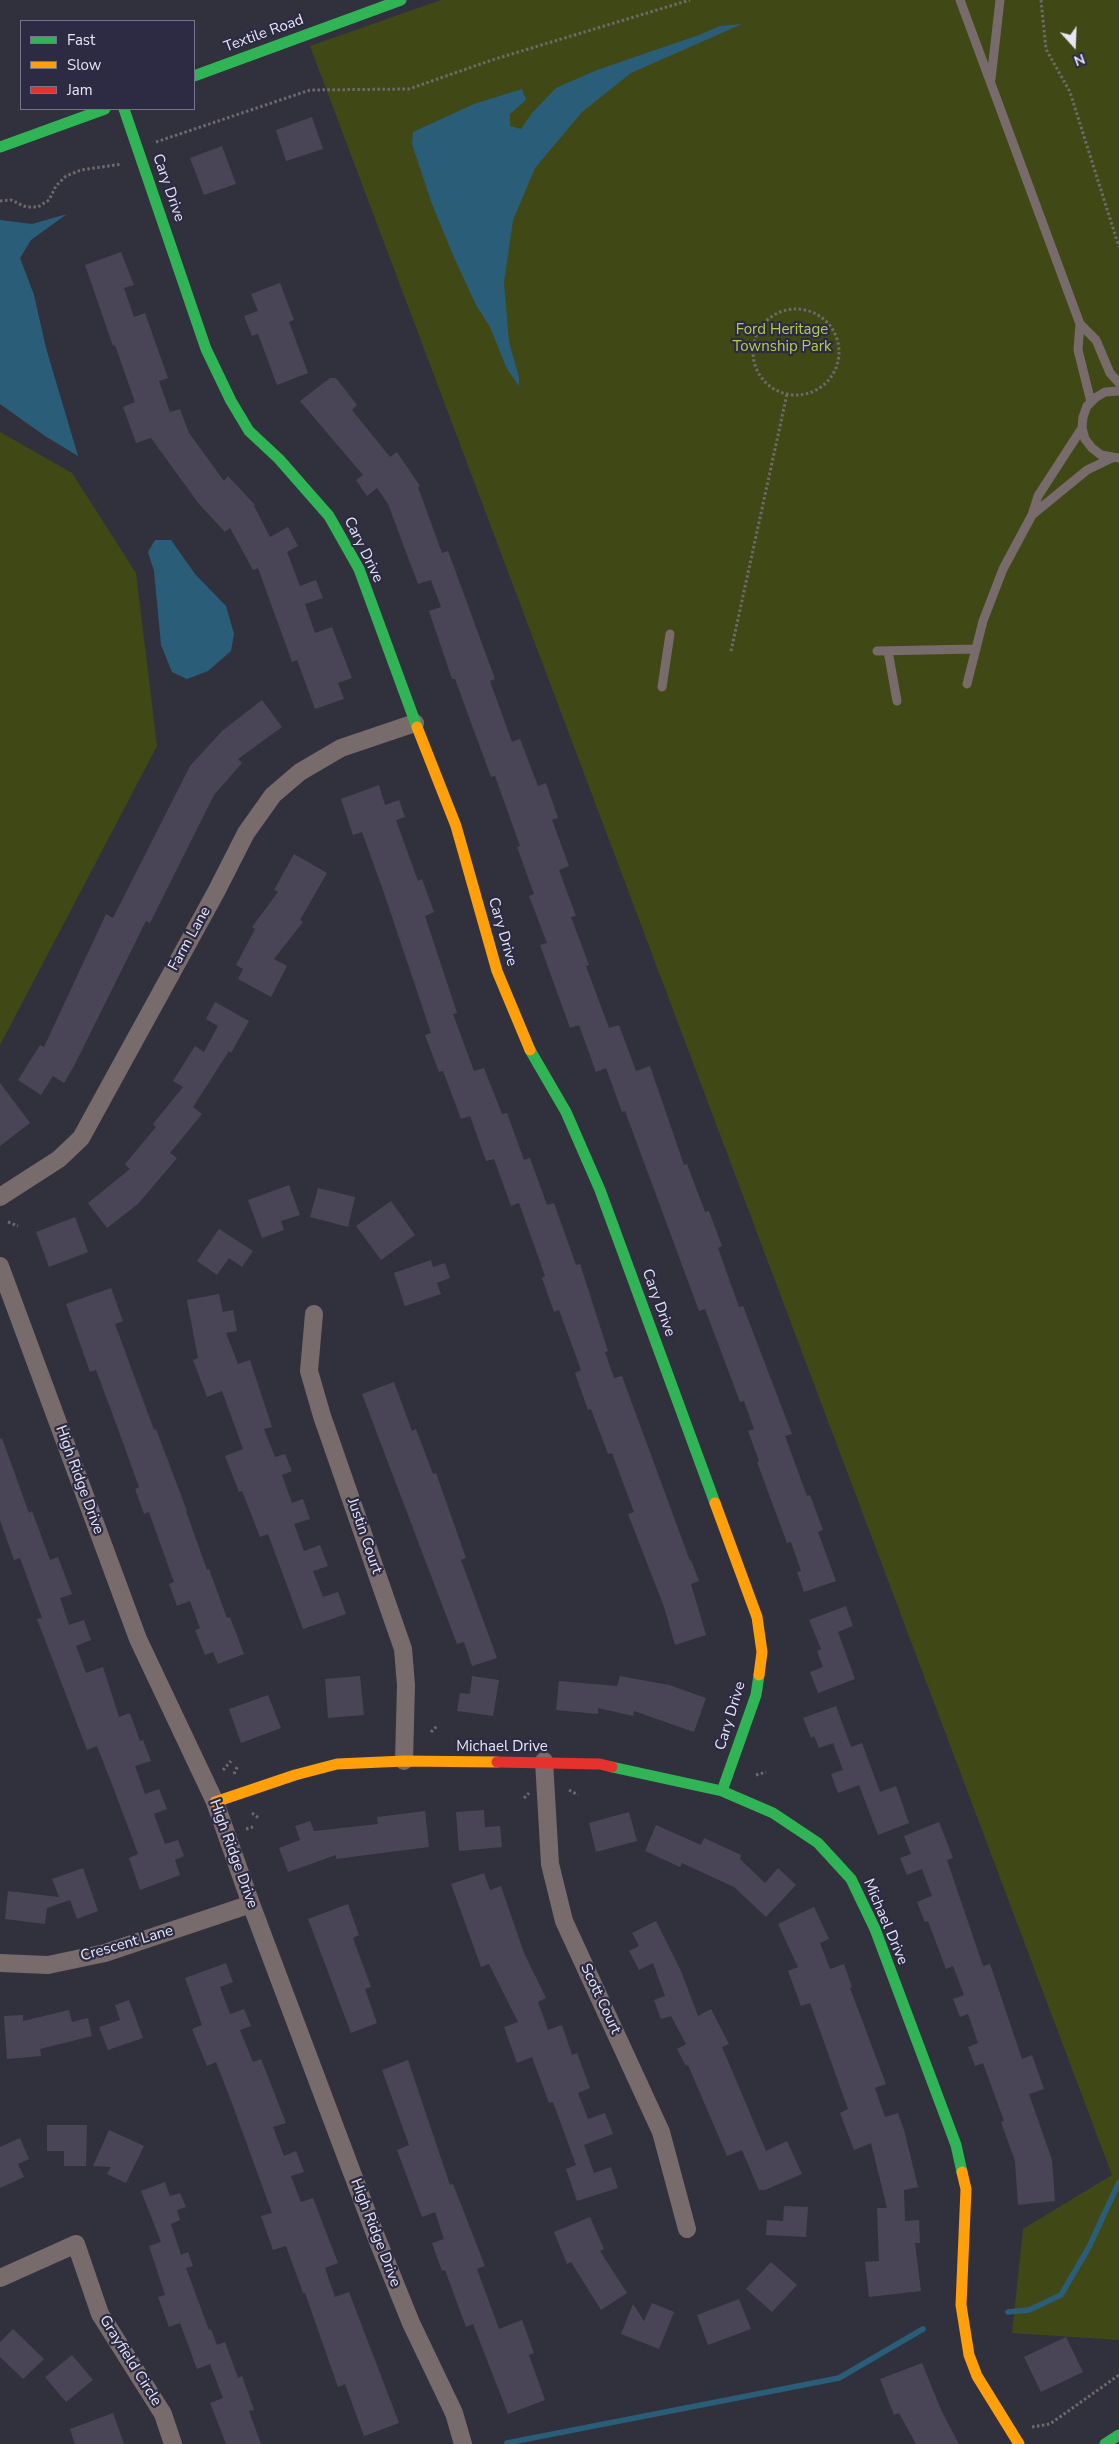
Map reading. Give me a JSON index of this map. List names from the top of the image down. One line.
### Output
{"streets":{"street":["Textile Road","Cary Drive","Farm Lane","High Ridge Drive","Justin Court","Michael Drive","Crescent Lane","Scott Court","Grayfield Circle"]},"crossings":[["Cary Drive","Farm Lane"],["Cary Drive","Michael Drive"],["High Ridge Drive","Michael Drive"],["High Ridge Drive","Crescent Lane"],["Justin Court","Michael Drive"],["Michael Drive","Scott Court"]],"parks":["Ford Heritage Township Park"],"legend":["Fast","Slow","Jam"],"north":"bottom"}
